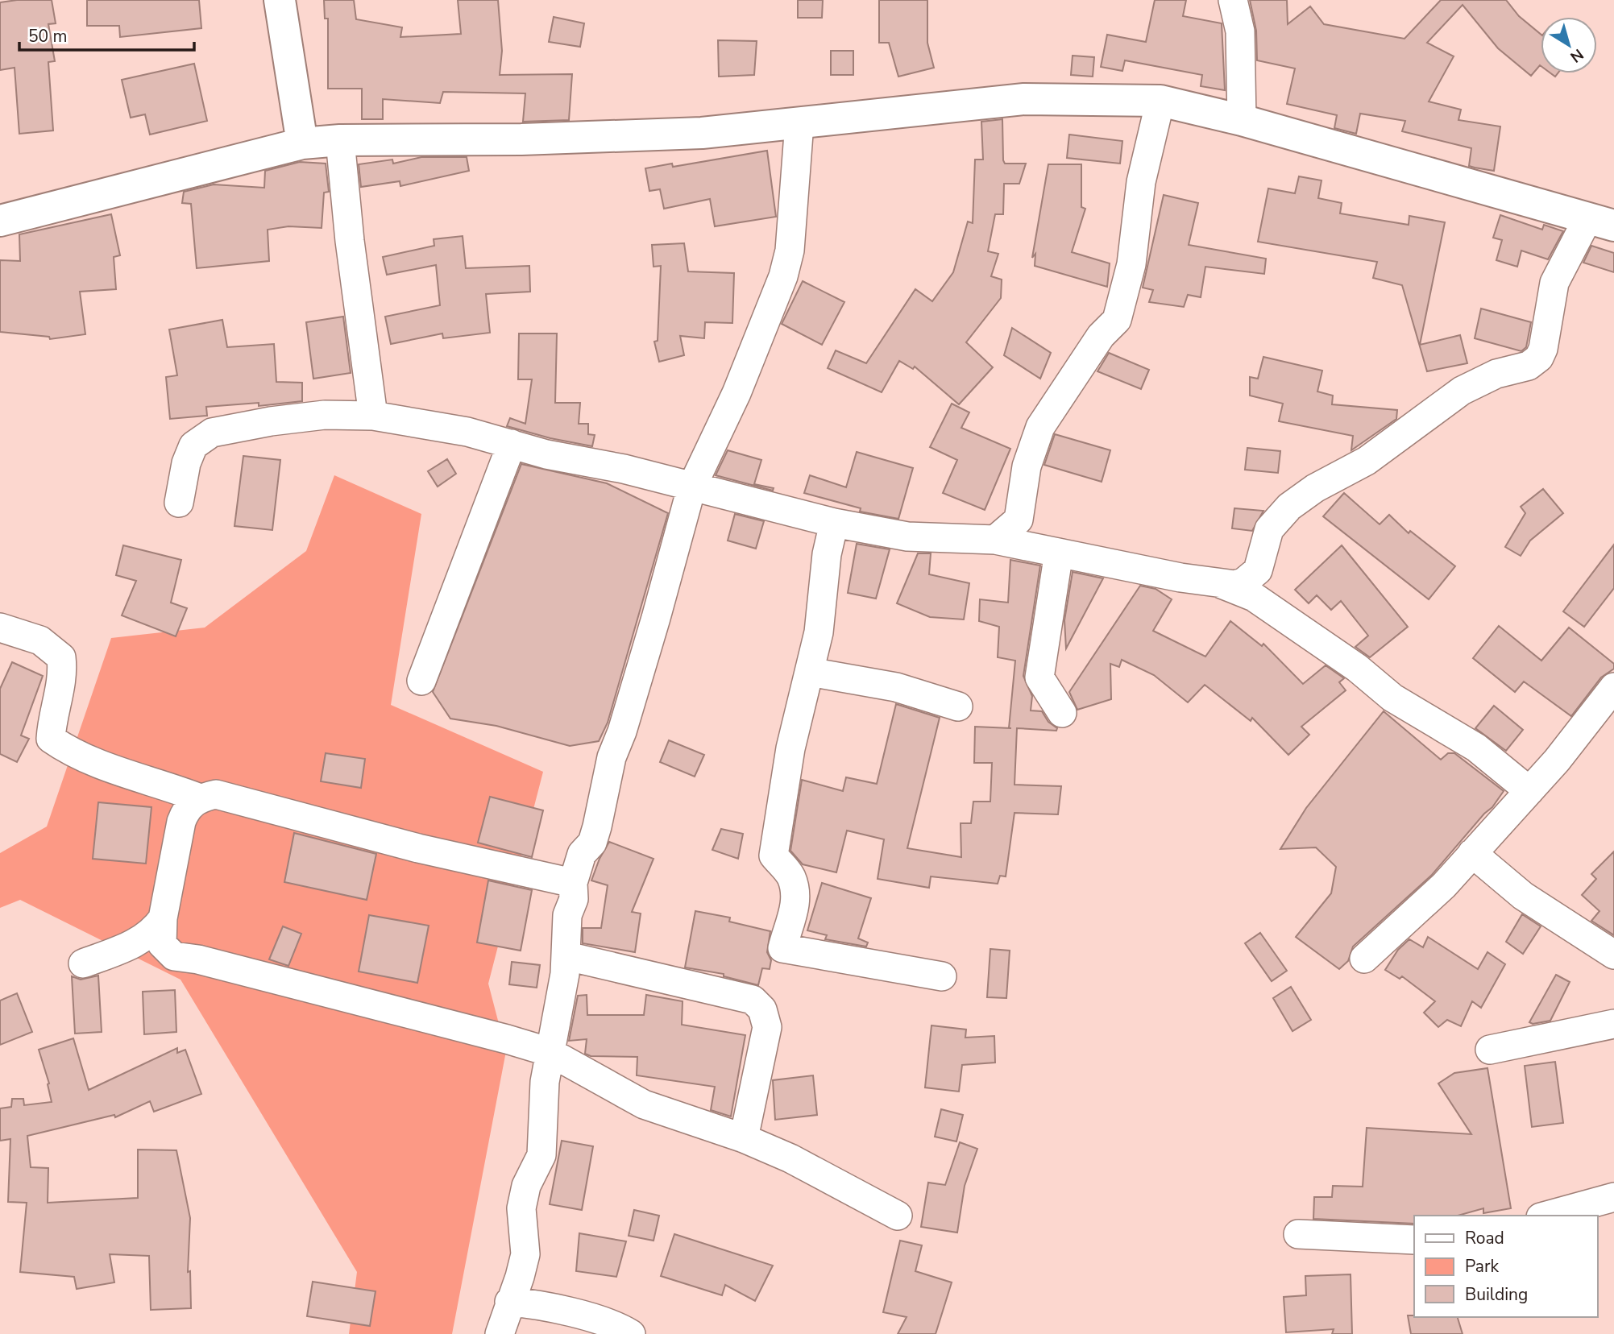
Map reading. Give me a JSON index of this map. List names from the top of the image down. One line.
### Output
{"legend":["Road","Park","Building"],"scale_bar":"50 m","north":"bottom right"}
